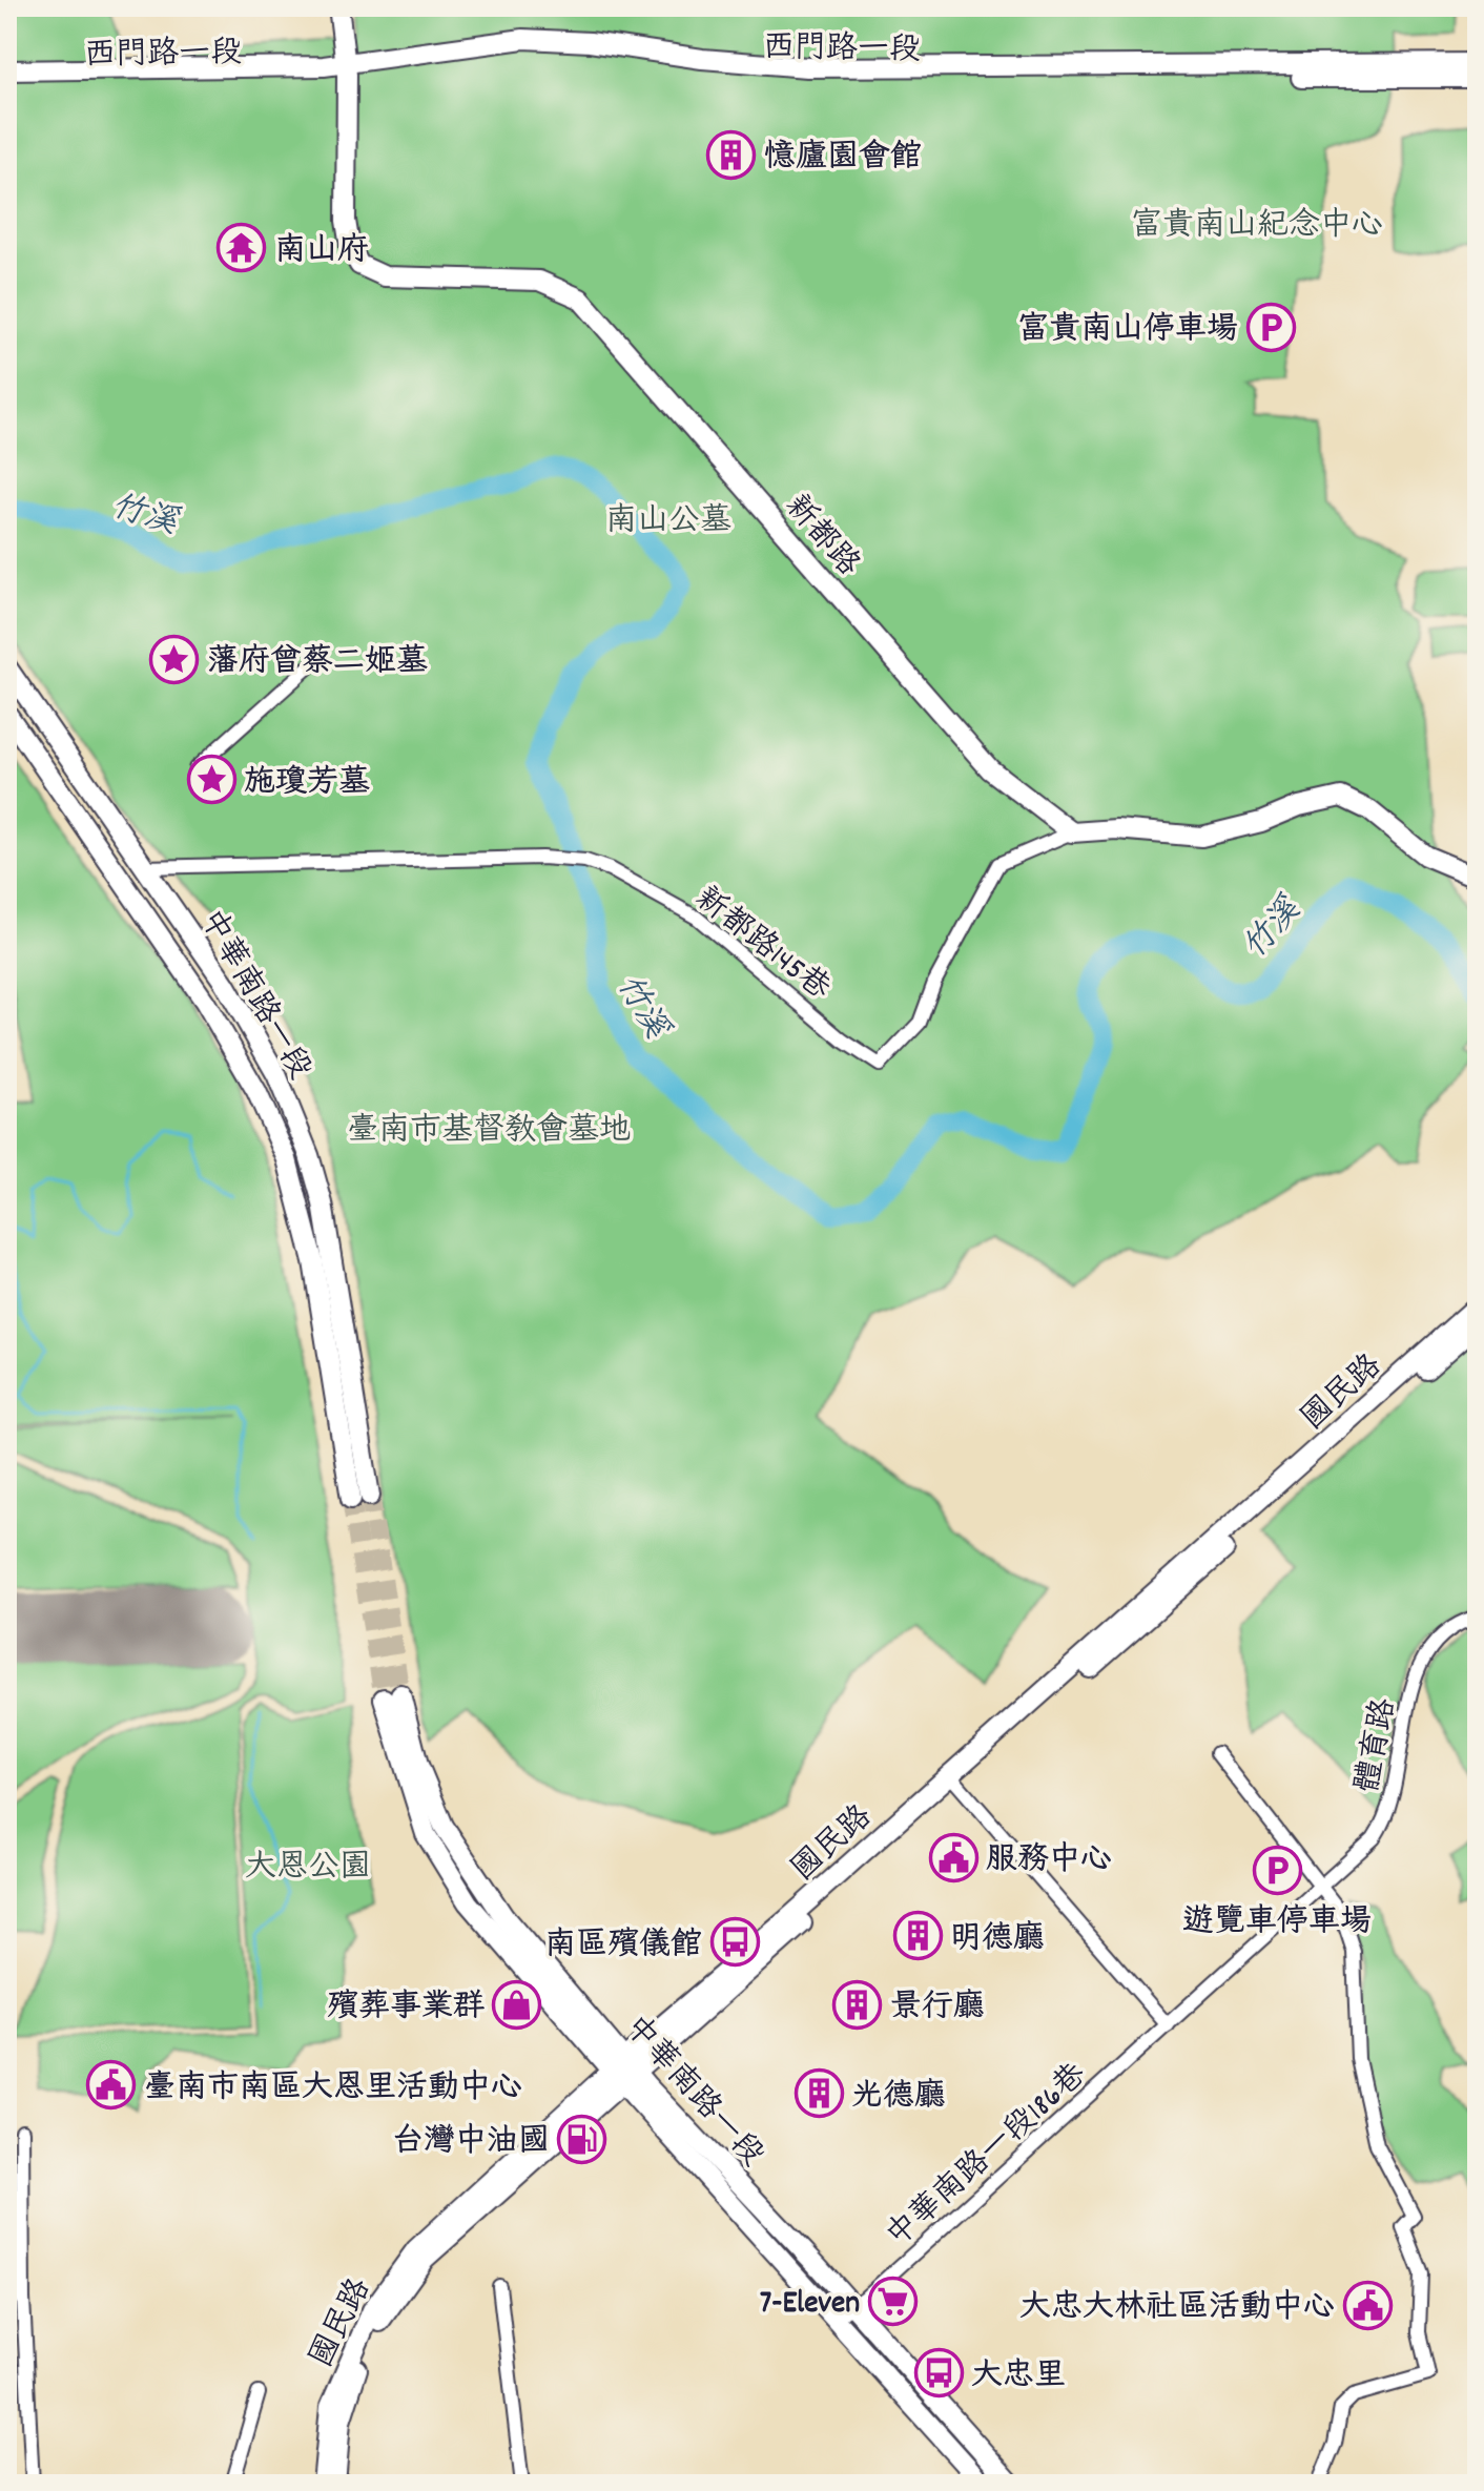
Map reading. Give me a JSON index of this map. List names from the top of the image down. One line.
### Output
{"streets":{"street":["西門路一段","新都路","新都路145巷","中華南路一段","國民路","體育路","中華南路一段186巷"]},"crossings":[["西門路一段","新都路"],["新都路","新都路145巷"],["新都路145巷","中華南路一段"],["中華南路一段","國民路"],["中華南路一段","中華南路一段186巷"],["體育路","中華南路一段186巷"]],"water":["竹溪"],"parks":["富貴南山紀念中心","南山公墓","臺南市基督教會墓地","大恩公園"],"places":{"building":["憶廬園會館","明德廳","景行廳","光德廳"],"temple":["南山府"],"parking":["富貴南山停車場","遊覽車停車場"],"place":["藩府曾蔡二姬墓","施瓊芳墓"],"public building":["服務中心","臺南市南區大恩里活動中心","大忠大林社區活動中心"],"bus stop":["南區殯儀館","大忠里"],"shop":["殯葬事業群"],"fuel station":["台灣中油國"],"supermarket":["7-Eleven"]}}
